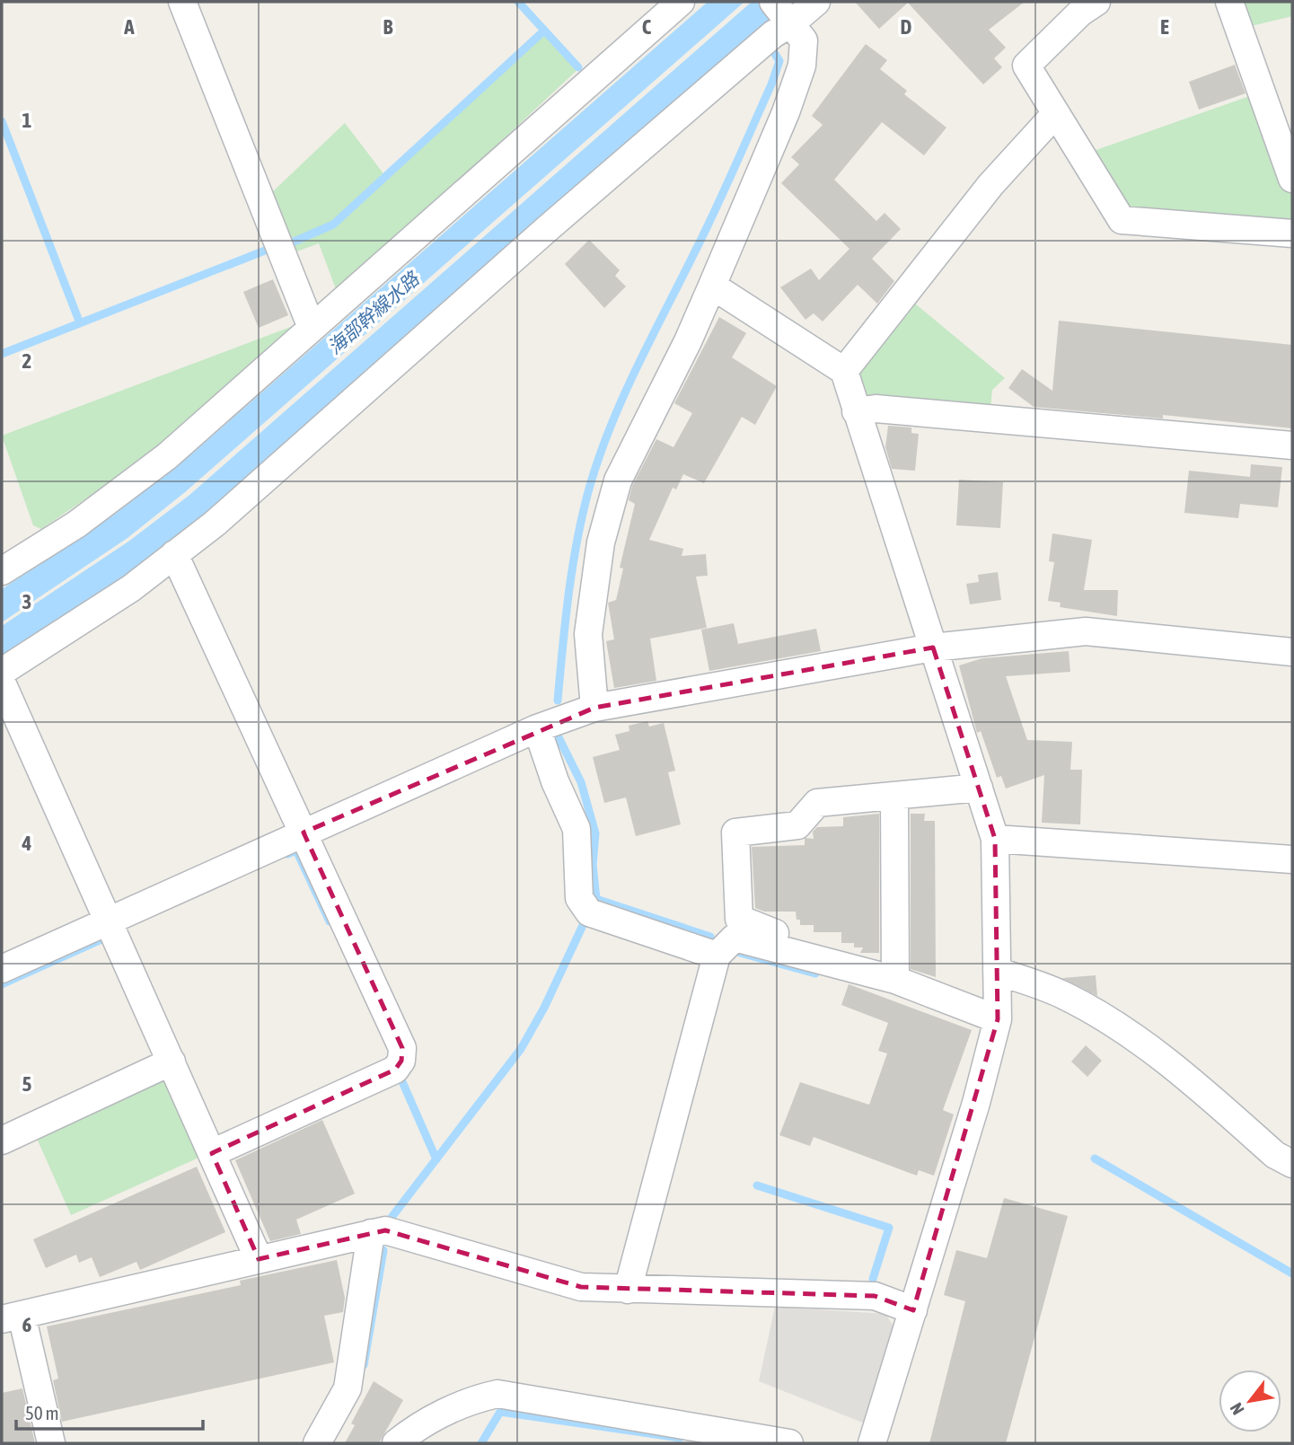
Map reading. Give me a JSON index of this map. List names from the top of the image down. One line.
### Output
{"water":["海部幹線水路"],"scale_bar":"50 m","north":"bottom left","grid":{"columns":["A","B","C","D","E"],"rows":["1","2","3","4","5","6"]}}
